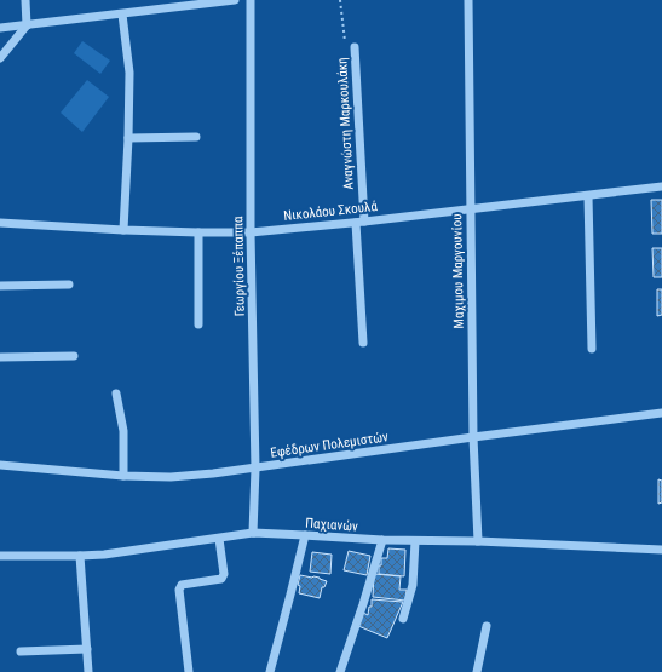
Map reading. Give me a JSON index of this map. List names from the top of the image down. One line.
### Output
{"streets":{"street":["Αναγνώστη Μαρκουλάκη","Νικολάου Σκουλά","Γεωργίου Ξέπαππα","Μαχιμου Mαργουνίου","Εφέδρων Πολεμιστών","Παχιανών"]},"crossings":[["Αναγνώστη Μαρκουλάκη","Νικολάου Σκουλά"],["Νικολάου Σκουλά","Γεωργίου Ξέπαππα"],["Νικολάου Σκουλά","Μαχιμου Mαργουνίου"],["Γεωργίου Ξέπαππα","Εφέδρων Πολεμιστών"],["Γεωργίου Ξέπαππα","Παχιανών"],["Μαχιμου Mαργουνίου","Εφέδρων Πολεμιστών"],["Μαχιμου Mαργουνίου","Παχιανών"]]}
